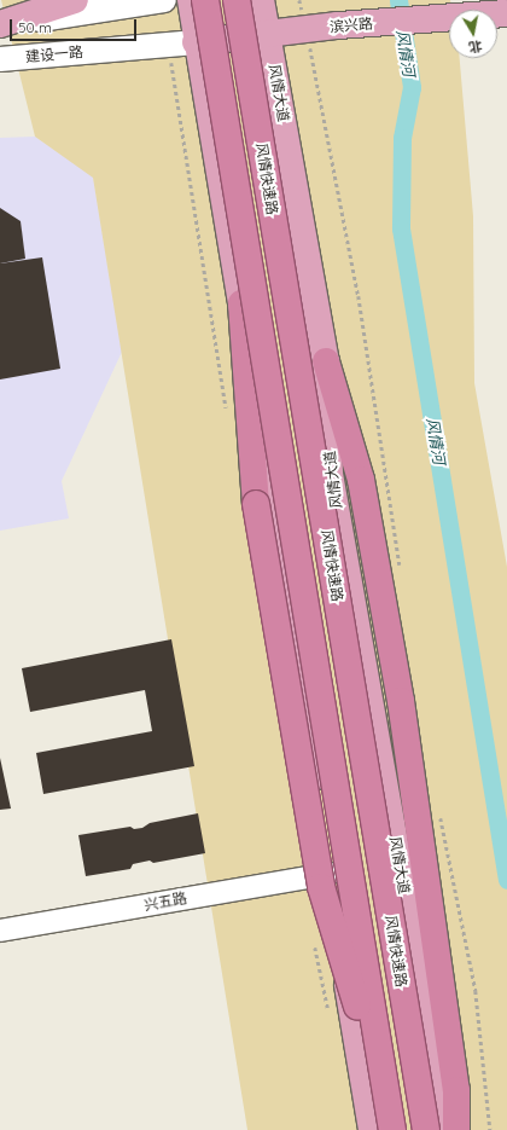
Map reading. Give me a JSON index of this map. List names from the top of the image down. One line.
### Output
{"streets":{"highway":["风情快速路"],"main road":["滨兴路","建设一路","风情大道"],"street":["兴五路"]},"crossings":[["滨兴路","建设一路"],["滨兴路","风情大道"]],"water":["风情河"],"scale_bar":"50 m","north":"bottom"}
